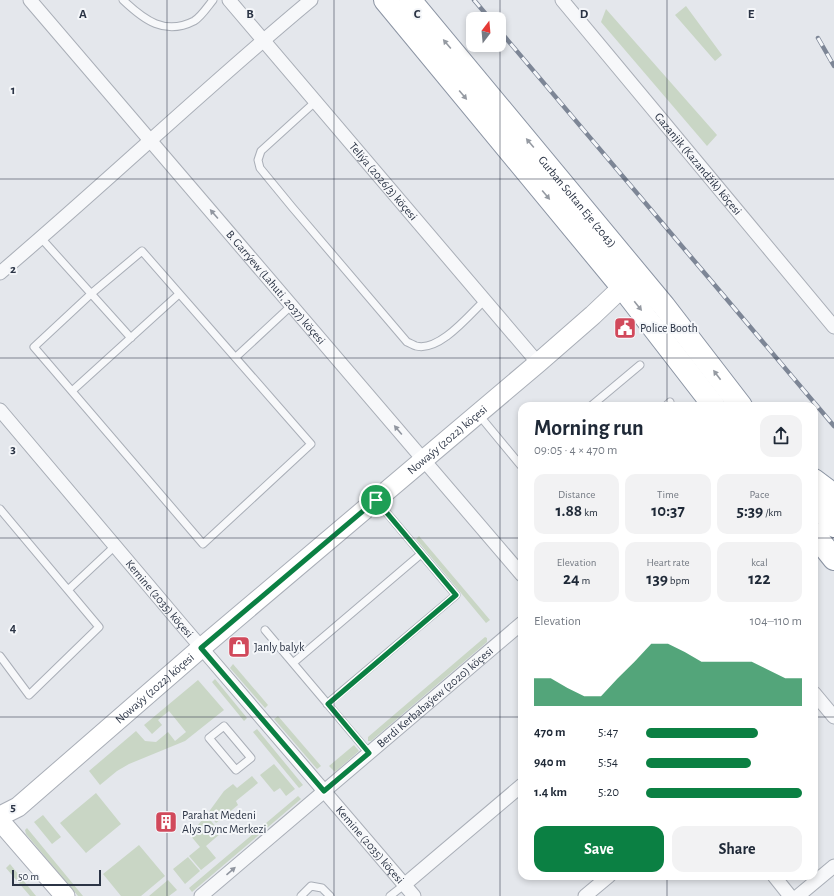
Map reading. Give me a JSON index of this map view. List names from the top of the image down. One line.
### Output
{"streets":{"highway":["Gurban Soltan Eje (2043)"],"street":["Gazanjik (Kazandžik) köçesi","Teliýa (2026/3) köçesi","B. Garrýew (Lahuti, 2037) köçesi","Nowaýy (2022) köçesi","Kemine (2035) köçesi","Berdi Kerbabaýew (2020) köçesi"]},"crossings":[["Teliýa (2026/3) köçesi","Nowaýy (2022) köçesi"],["Gurban Soltan Eje (2043)","Nowaýy (2022) köçesi"],["B. Garrýew (Lahuti, 2037) köçesi","Nowaýy (2022) köçesi"],["Nowaýy (2022) köçesi","Kemine (2035) köçesi"],["Kemine (2035) köçesi","Berdi Kerbabaýew (2020) köçesi"]],"one_way":["B. Garrýew (Lahuti, 2037) köçesi","Berdi Kerbabaýew (2020) köçesi"],"places":{"public building":["Police Booth"],"shop":["Janly balyk"],"building":["Parahat Medeni Alys Dync Merkezi"]},"scale_bar":"50 m","north":"top","page":{"heading":["Morning run","09:05 · 4 × 470 m"],"stats":[["Distance","1.88 km"],["Time","10:37"],["Pace","5:39 /km"],["Elevation","24 m"],["Heart rate","139 bpm"],["kcal","122"]],"chart":["Elevation","104–110 m"],"list":[{"name":"470 m","note":"5:47"},{"name":"940 m","note":"5:54"},{"name":"1.4 km","note":"5:20"}],"buttons":["Save","Share"],"scale":"50 m"},"grid":{"columns":["A","B","C","D","E"],"rows":["1","2","3","4","5"]}}
